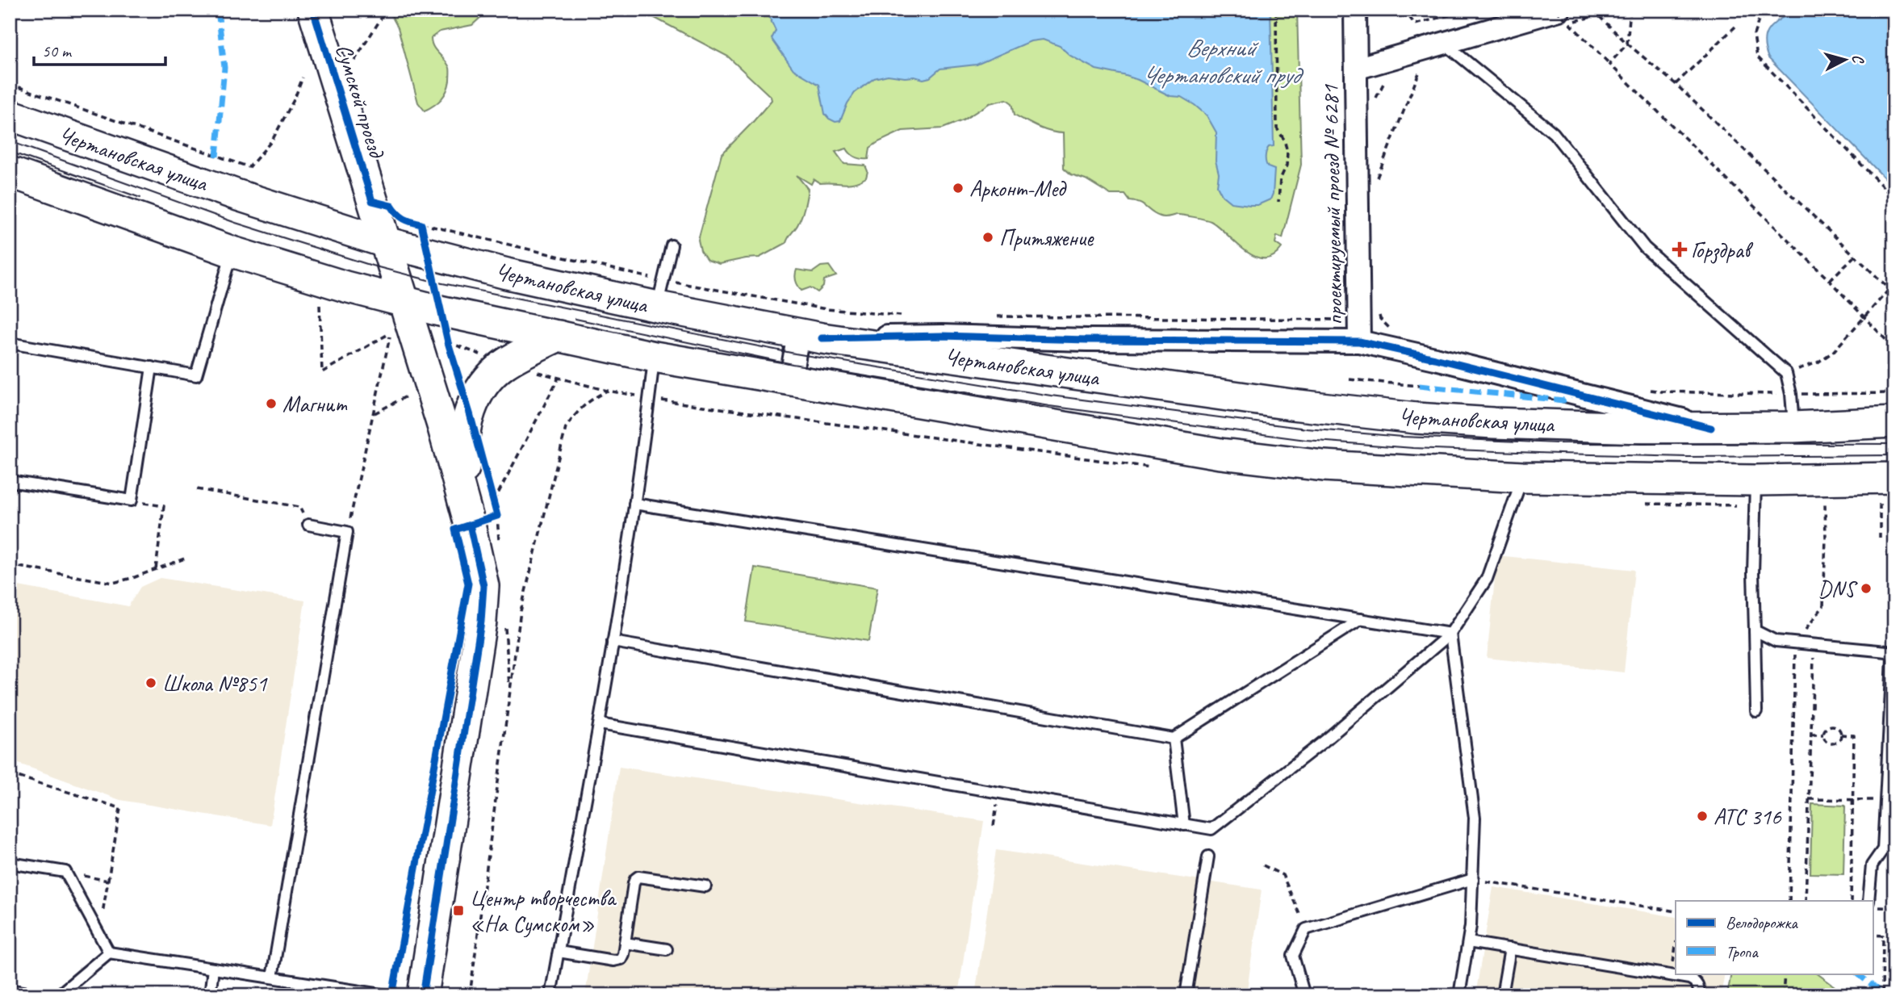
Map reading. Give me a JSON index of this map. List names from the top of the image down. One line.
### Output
{"streets":{"main road":["Сумской проезд","Чертановская улица"],"street":["проектируемый проезд № 6281"]},"crossings":[["Сумской проезд","Чертановская улица"]],"water":["Верхний Чертановский пруд"],"places":{"other":["Арконт-Мед","Притяжение","Магнит","DNS","Школа №851","АТС 316"],"health":["Горздрав"],"transit":["Центр творчества «На Сумском»"]},"legend":["Велодорожка","Тропа"],"scale_bar":"50 m","north":"right"}
